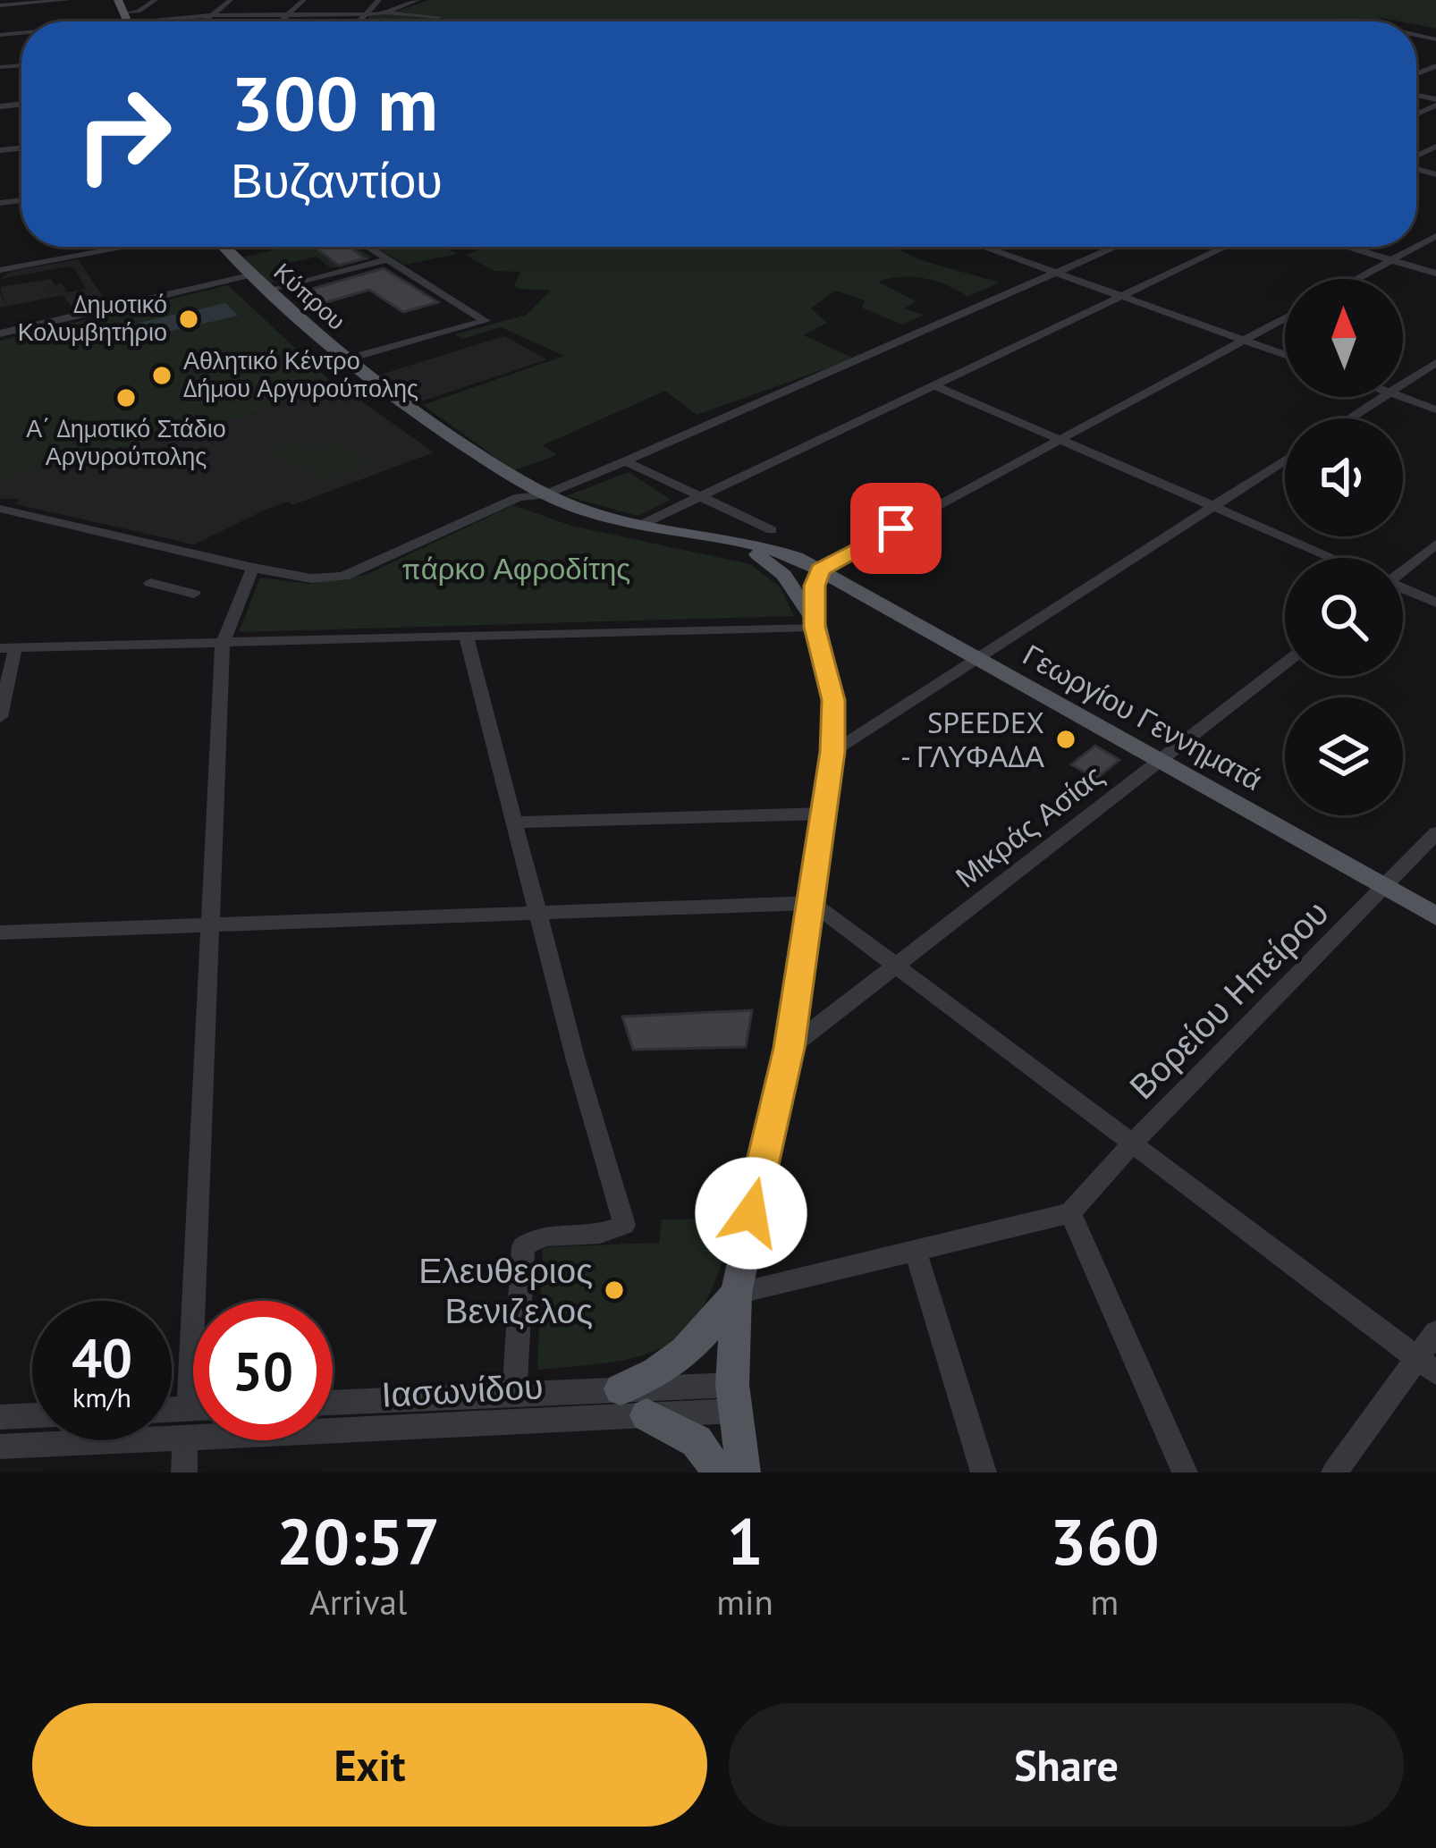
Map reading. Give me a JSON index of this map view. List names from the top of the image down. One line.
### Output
{"streets":{"main road":["Κύπρου","Γεωργίου Γεννηματά"],"street":["Μικράς Ασίας","Βορείου Ηπείρου","Ιασωνίδου"]},"crossings":[["Κύπρου","Γεωργίου Γεννηματά"],["Γεωργίου Γεννηματά","Μικράς Ασίας"],["Γεωργίου Γεννηματά","Βορείου Ηπείρου"]],"parks":["πάρκο Αφροδίτης"],"places":["Δημοτικό Κολυμβητήριο","Αθλητικό Κέντρο Δήμου Αργυρούπολης","Α΄ Δημοτικό Στάδιο Αργυρούπολης","SPEEDEX - ΓΛΥΦΑΔΑ","Ελευθεριος Βενιζελος"],"north":"top","page":{"turn":["300 m","Βυζαντίου"],"speed":"40 km/h","limit":"50","eta":["20:57","Arrival","1","min","360","m"],"buttons":["Exit","Share"]}}
